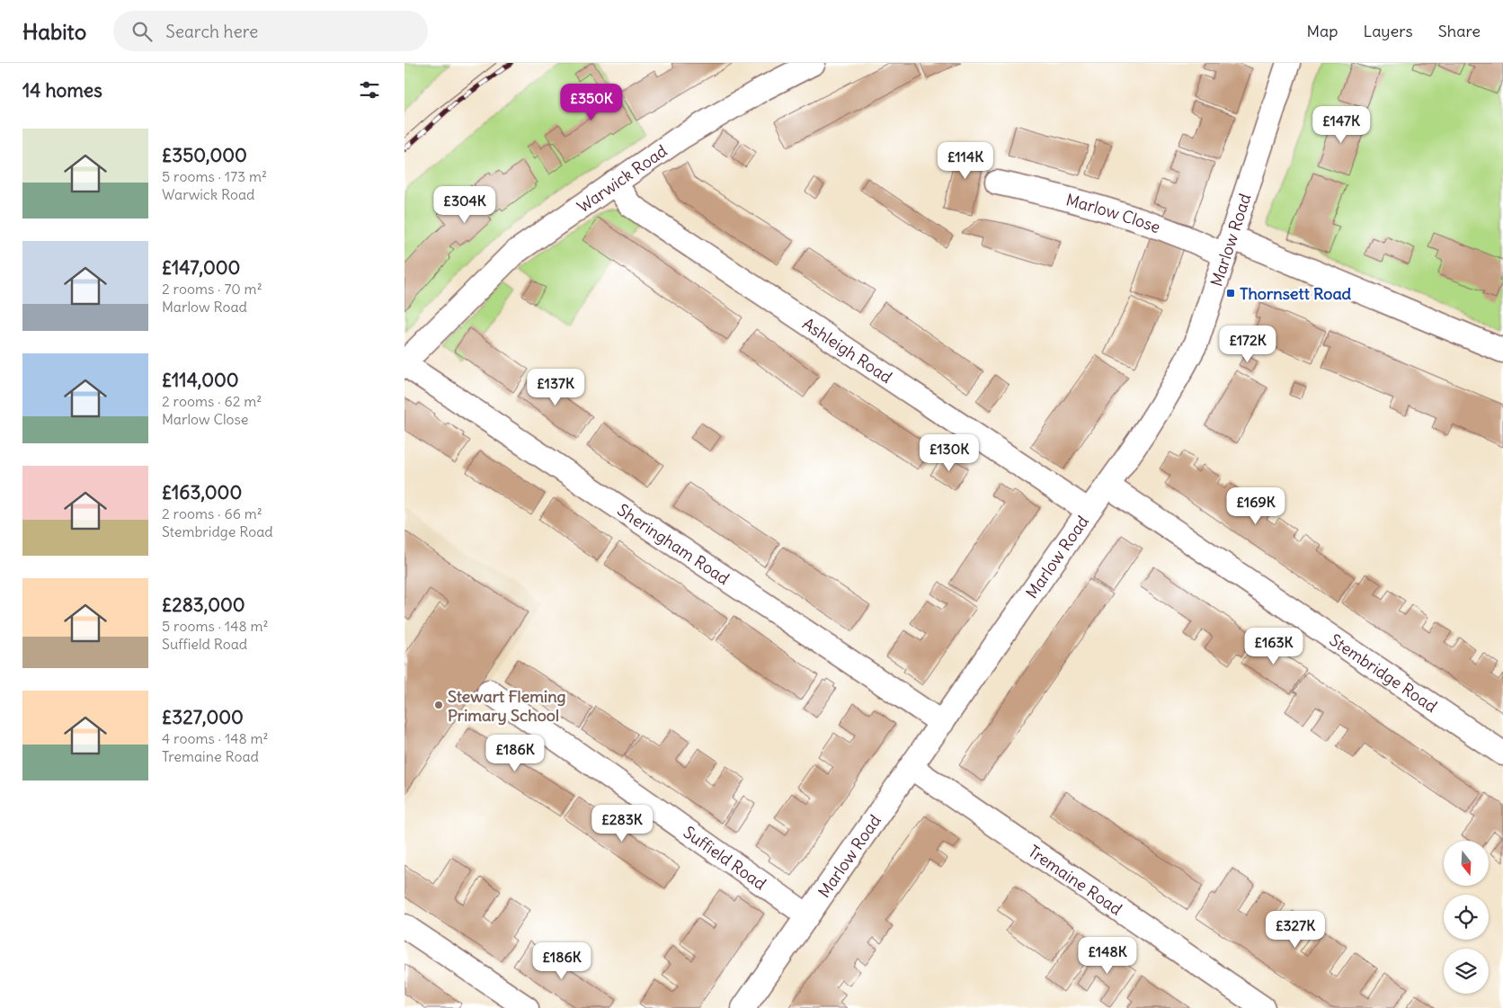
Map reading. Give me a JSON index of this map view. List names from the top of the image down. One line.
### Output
{"streets":{"street":["Warwick Road","Marlow Close","Marlow Road","Ashleigh Road","Sheringham Road","Stembridge Road","Suffield Road","Tremaine Road"]},"crossings":[["Warwick Road","Ashleigh Road"],["Warwick Road","Sheringham Road"],["Marlow Close","Marlow Road"],["Marlow Road","Ashleigh Road"],["Marlow Road","Sheringham Road"],["Marlow Road","Stembridge Road"],["Marlow Road","Suffield Road"],["Marlow Road","Tremaine Road"]],"places":{"transit":["Thornsett Road"],"other":["Stewart Fleming Primary School"]},"north":"bottom","page":{"header":"Habito","search":"Search here","nav":["Map","Layers","Share"],"heading":"14 homes","price":["£350K","£147K","£114K","£304K","£172K","£137K","£130K","£169K","£163K","£186K","£283K","£327K","£148K","£186K"],"list":[{"name":"£350,000","note":"5 rooms · 173 m² · Warwick Road"},{"name":"£147,000","note":"2 rooms · 70 m² · Marlow Road"},{"name":"£114,000","note":"2 rooms · 62 m² · Marlow Close"},{"name":"£163,000","note":"2 rooms · 66 m² · Stembridge Road"},{"name":"£283,000","note":"5 rooms · 148 m² · Suffield Road"},{"name":"£327,000","note":"4 rooms · 148 m² · Tremaine Road"}]}}
